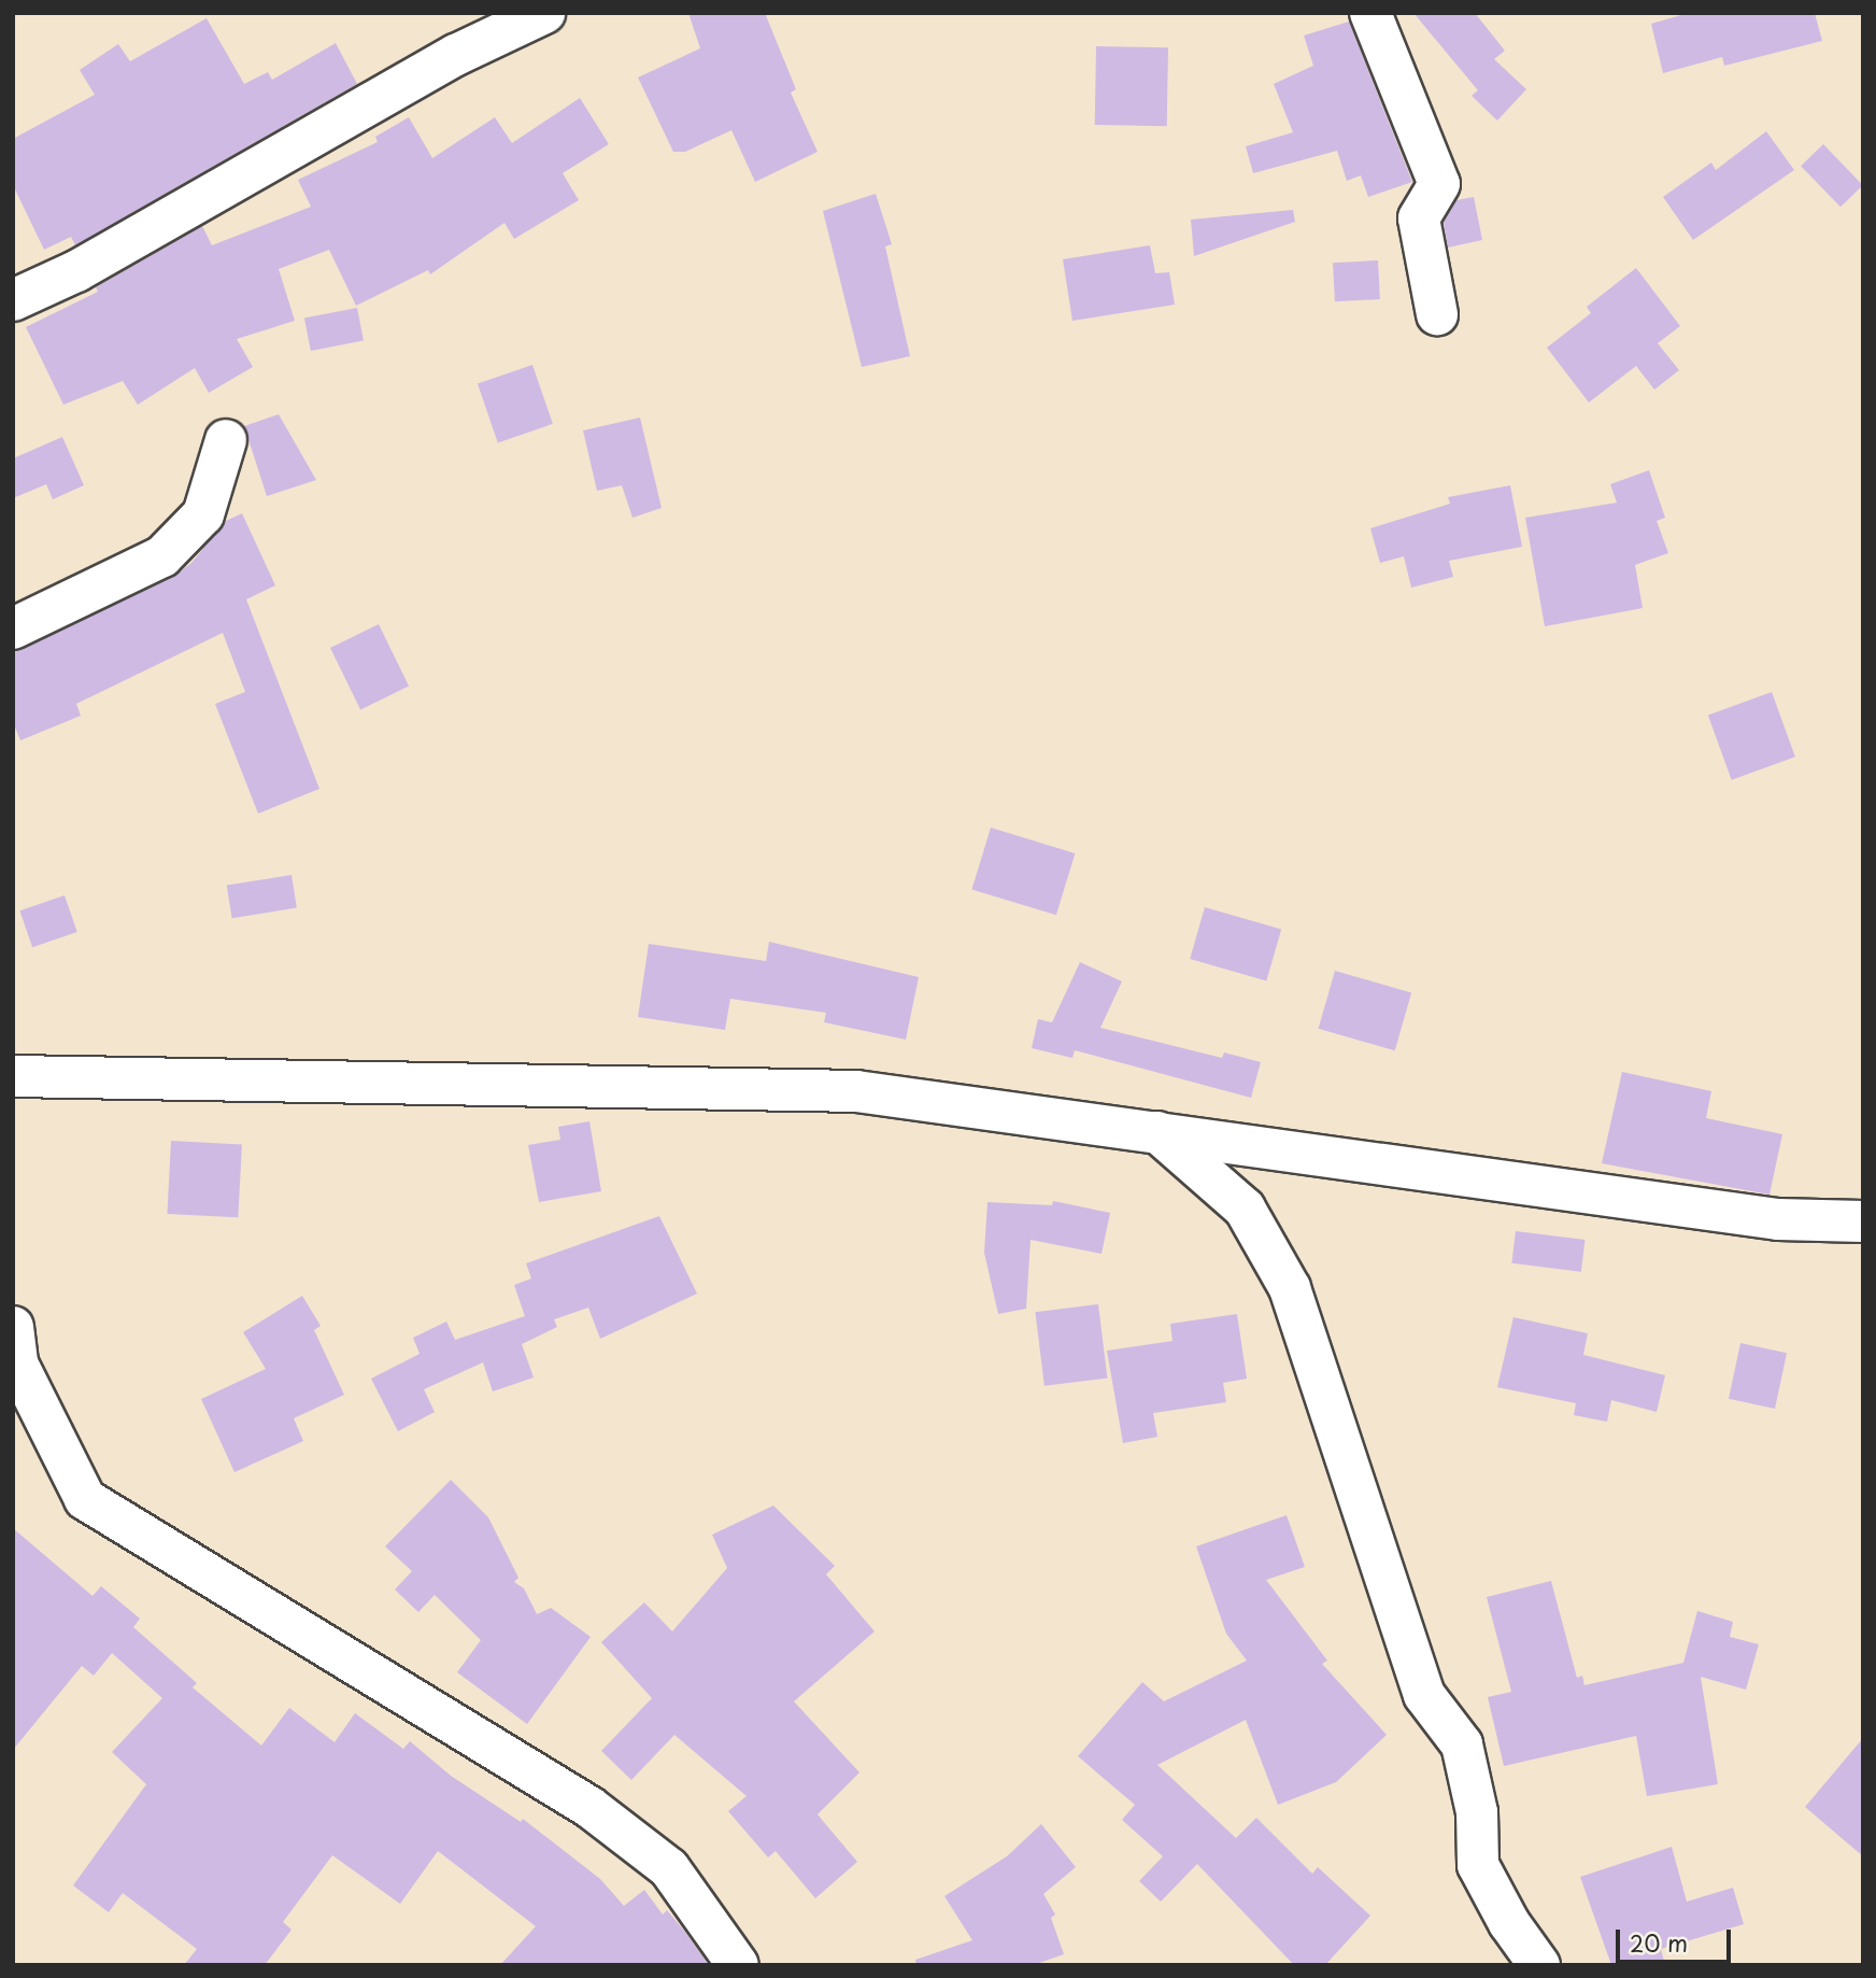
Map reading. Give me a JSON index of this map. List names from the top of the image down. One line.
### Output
{"scale_bar":"20 m"}
